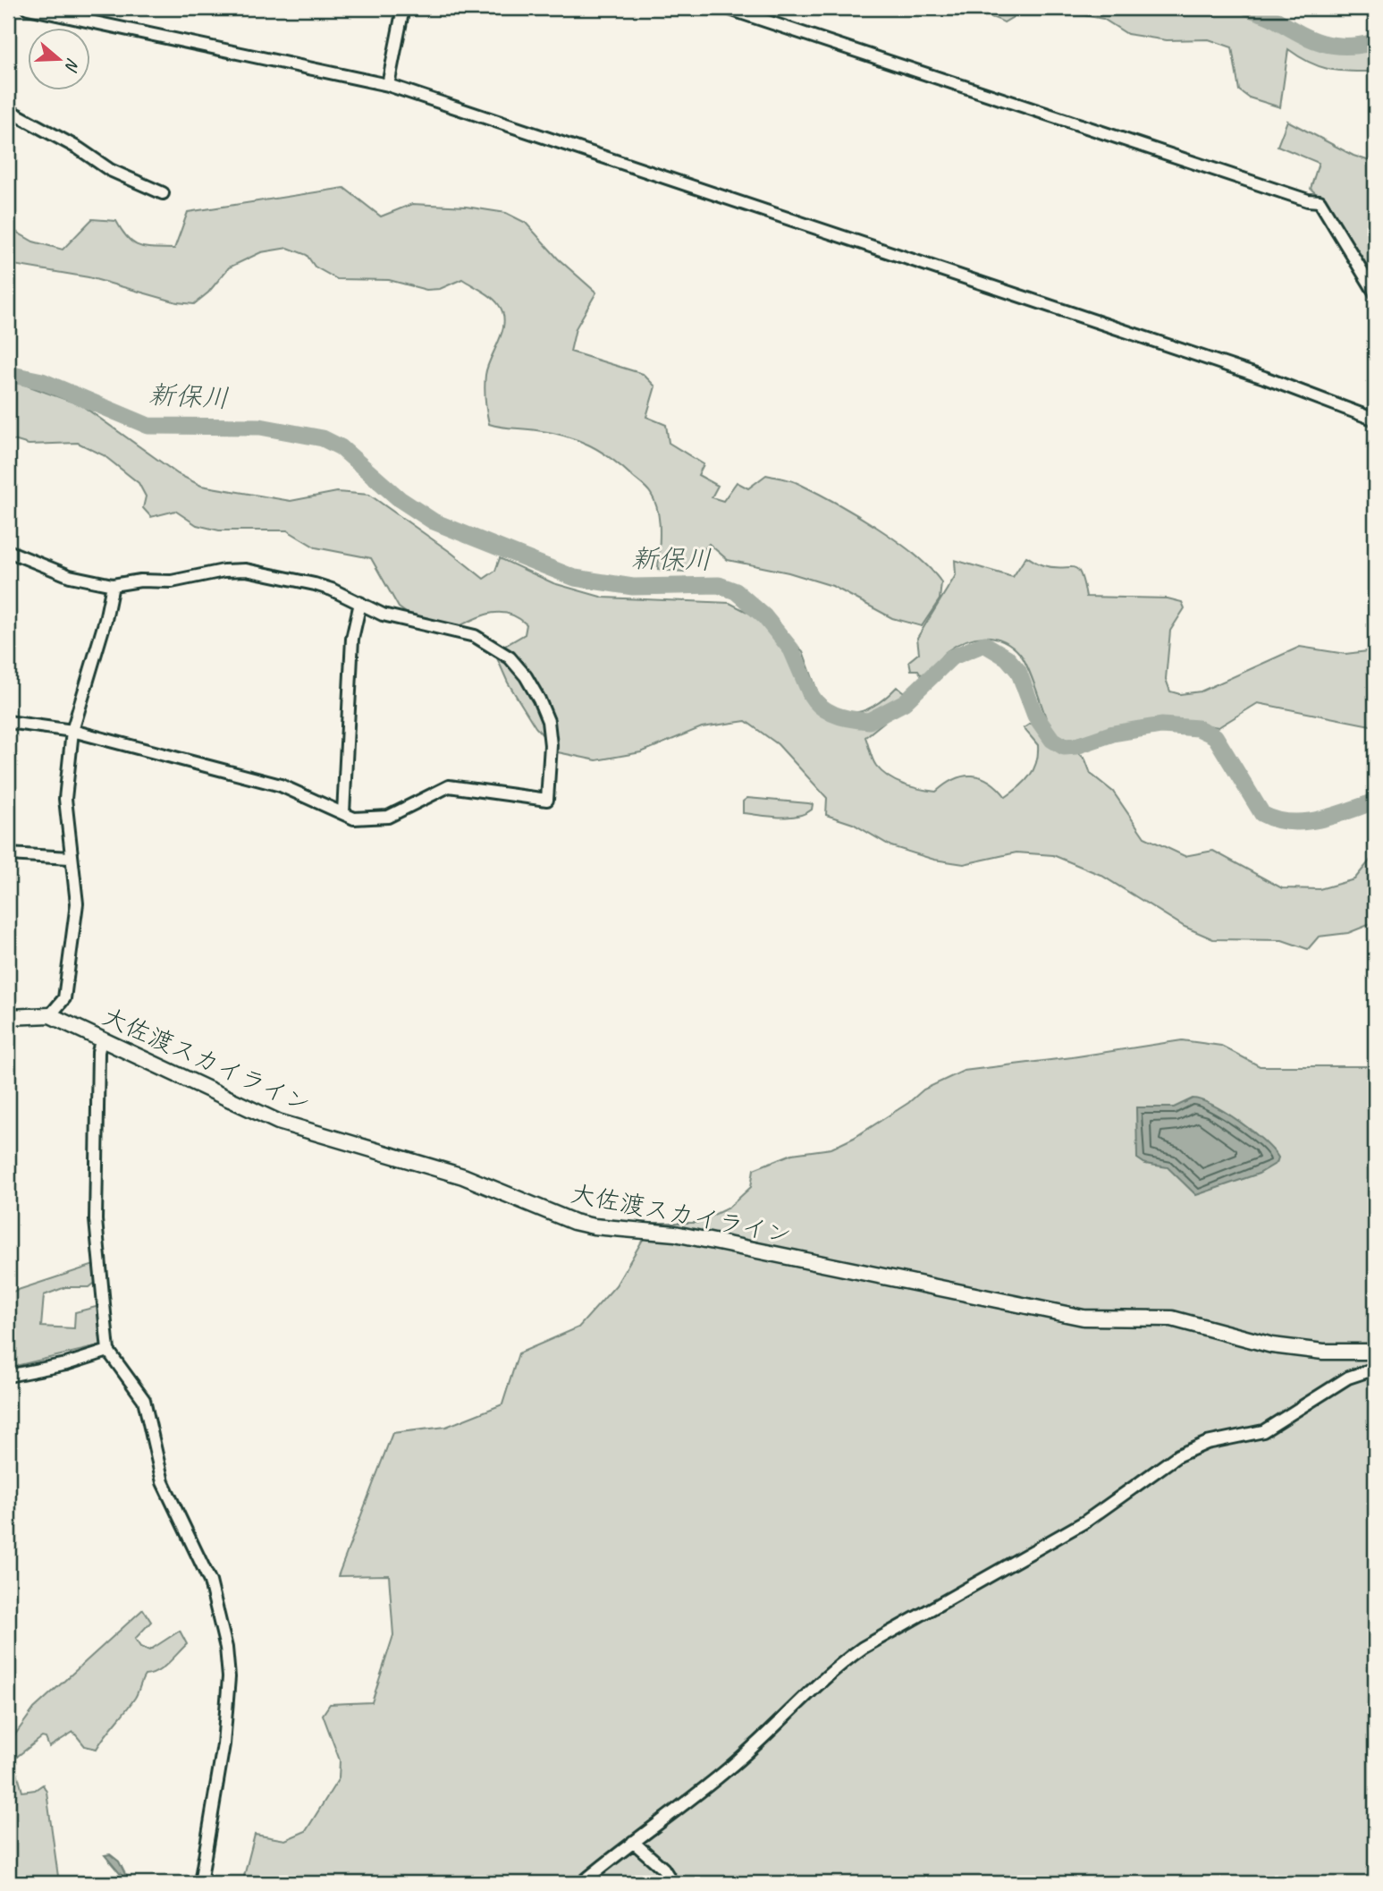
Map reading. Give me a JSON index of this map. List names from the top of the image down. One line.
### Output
{"streets":{"street":["大佐渡スカイライン"]},"water":["新保川"],"north":"right"}
